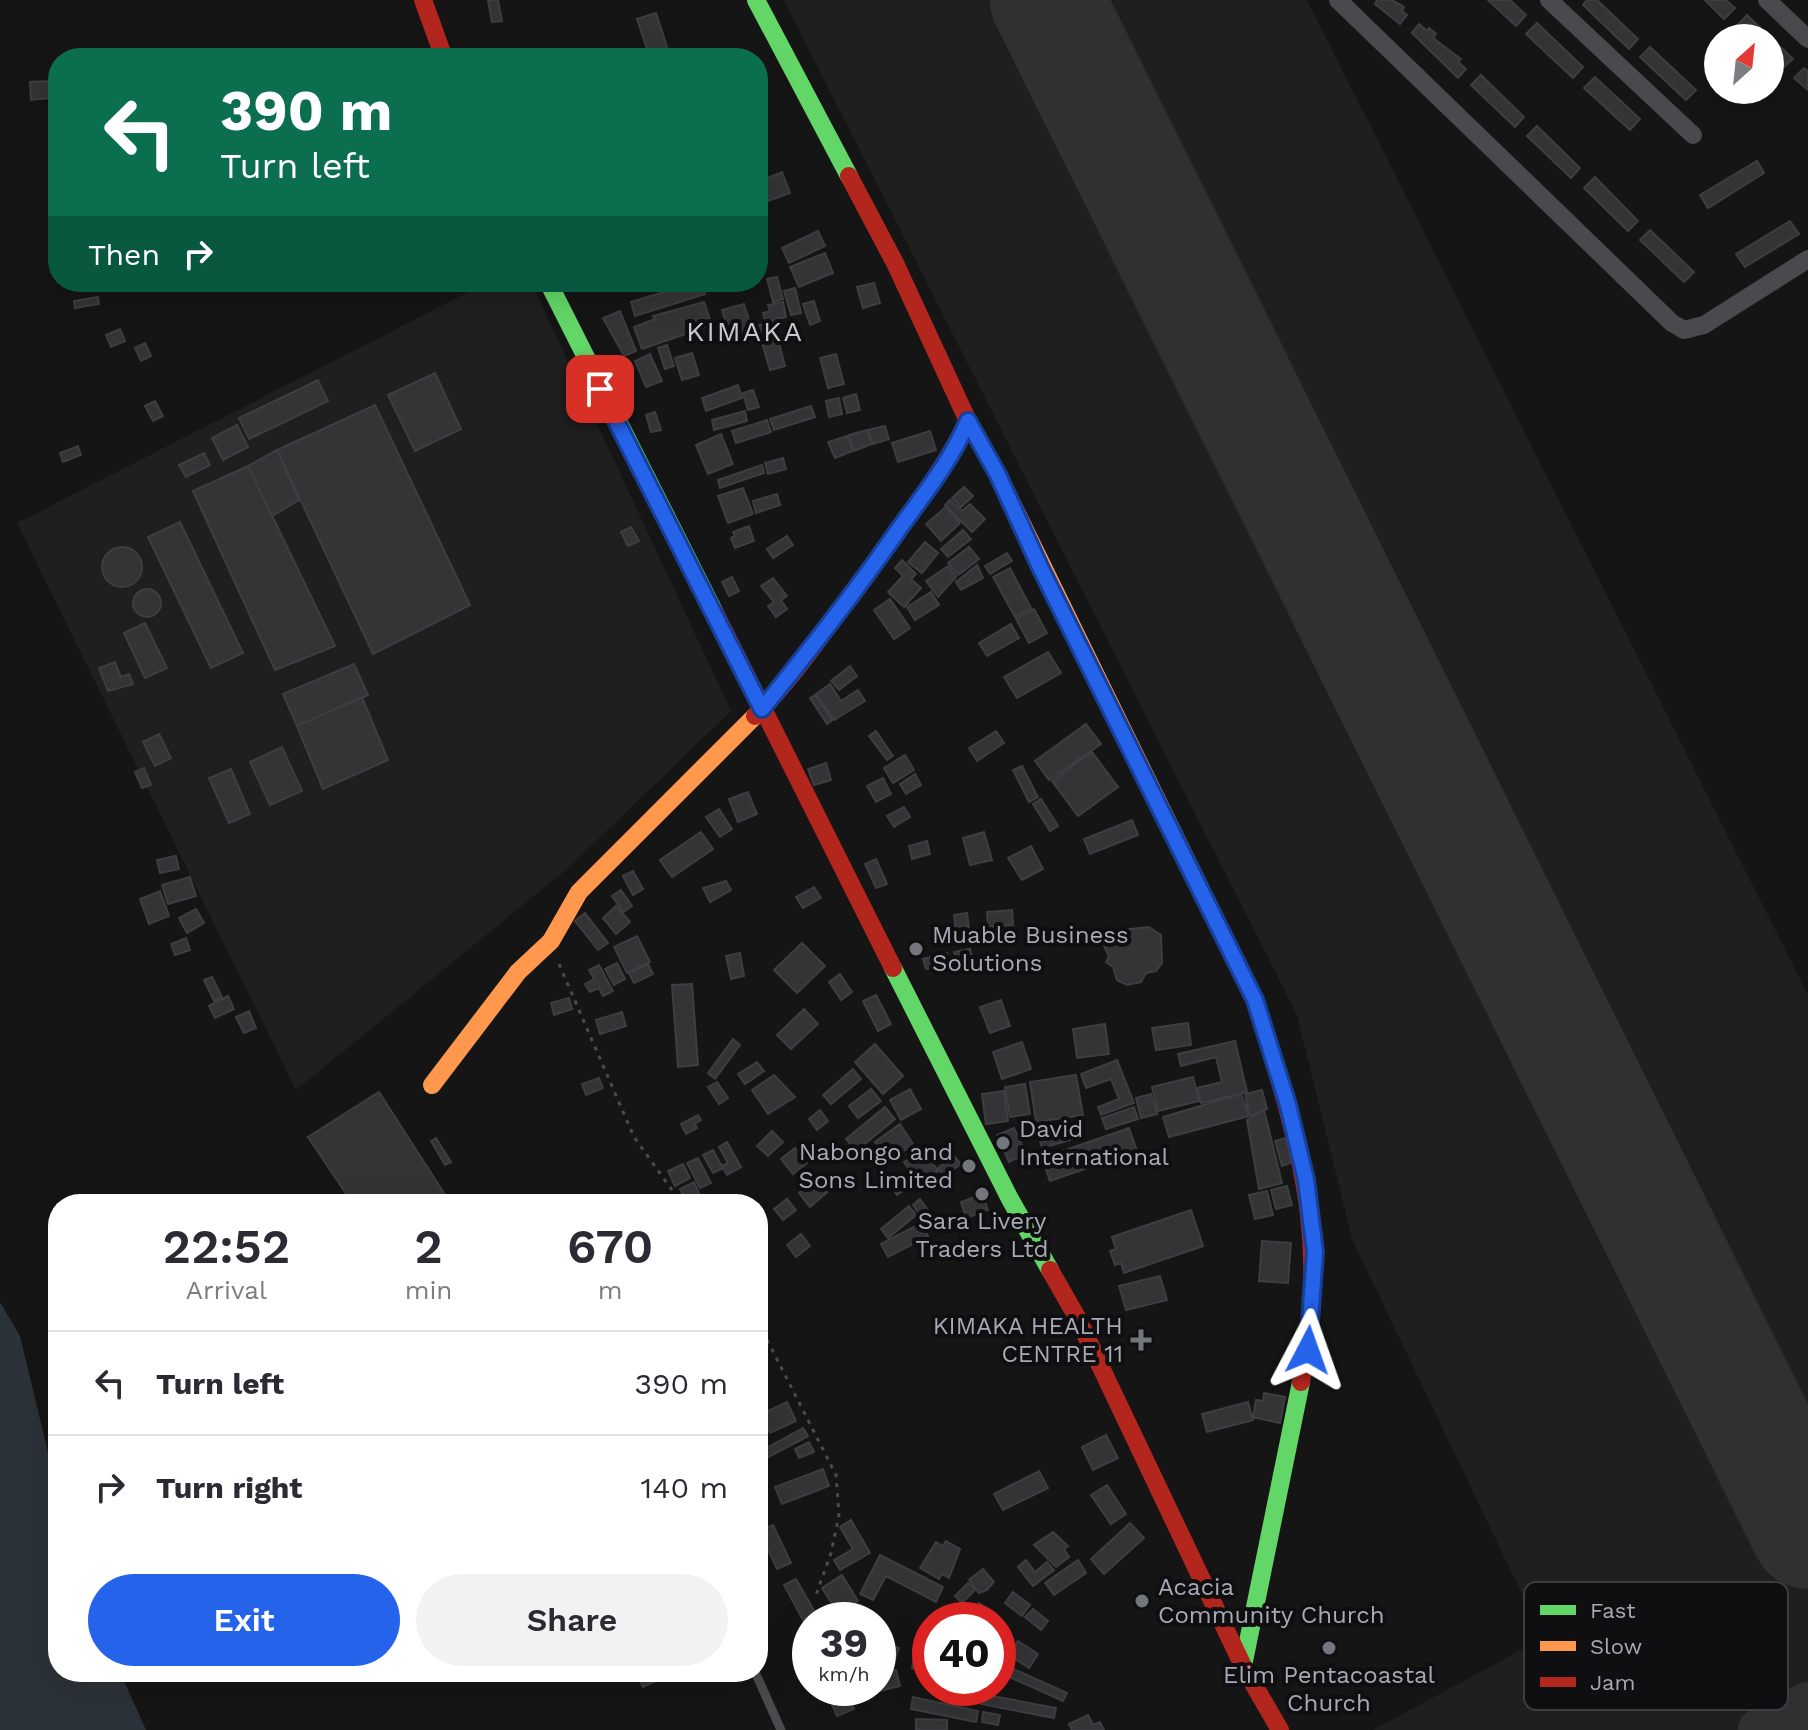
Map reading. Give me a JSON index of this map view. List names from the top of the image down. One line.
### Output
{"districts":["KIMAKA"],"places":{"other":["Muable Business Solutions","David International","Nabongo and Sons Limited","Sara Livery Traders Ltd","Acacia Community Church","Elim Pentacoastal Church"],"health":["KIMAKA HEALTH CENTRE 11"]},"legend":["Fast","Slow","Jam"],"north":"top right","page":{"turn":["390 m","Turn left"],"then":"Then","eta":["22:52","Arrival","2","min","670","m"],"list":[{"name":"Turn left","value":"390 m"},{"name":"Turn right","value":"140 m"}],"buttons":["Exit","Share"],"speed":"39 km/h","limit":"40"}}
